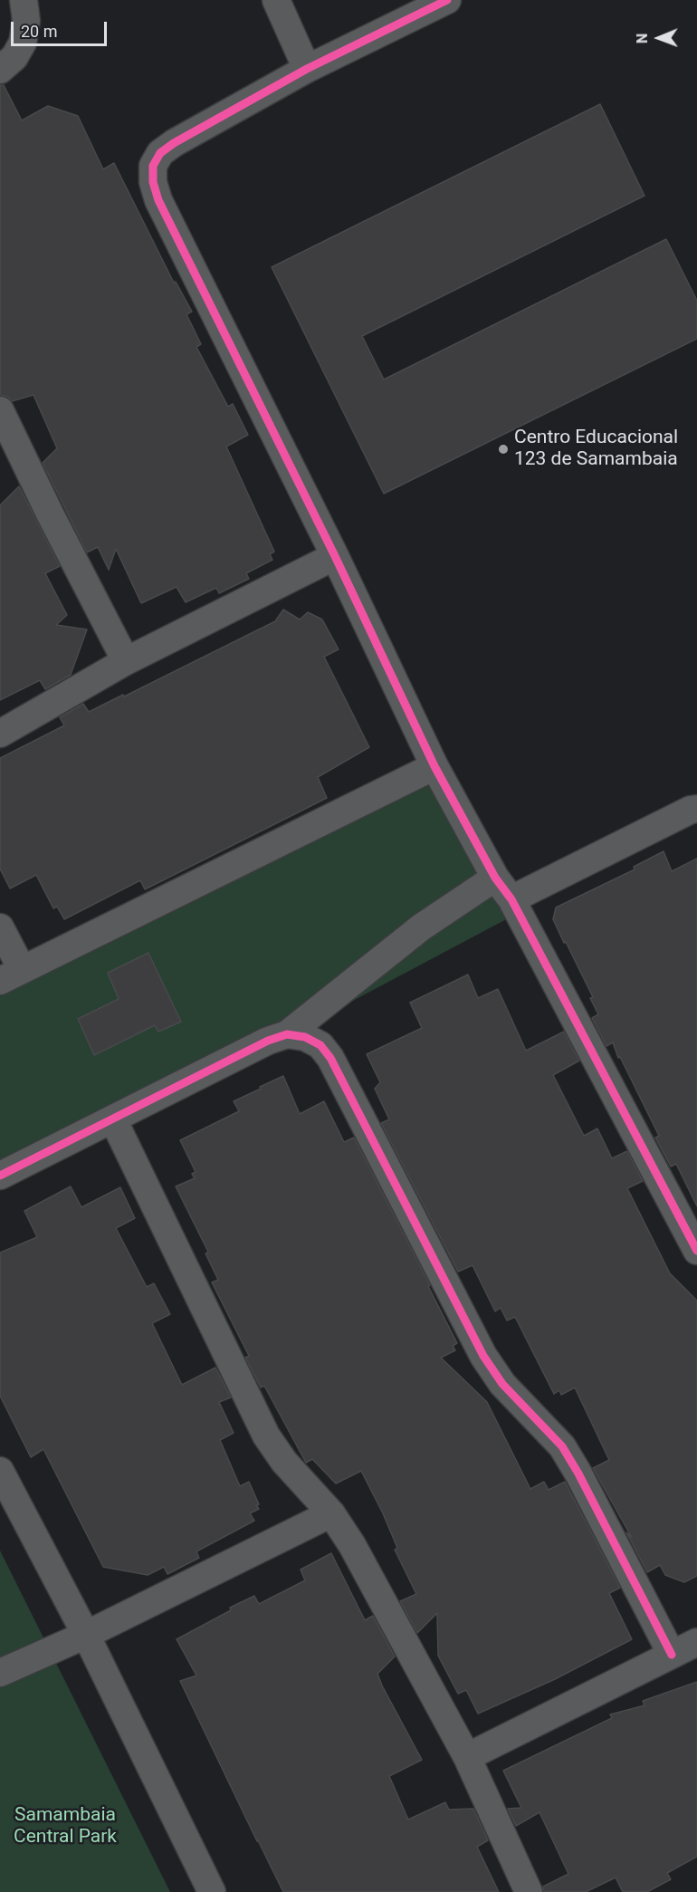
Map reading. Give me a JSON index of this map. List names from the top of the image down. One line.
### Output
{"parks":["Samambaia Central Park"],"places":["Centro Educacional 123 de Samambaia"],"scale_bar":"20 m","north":"left"}
